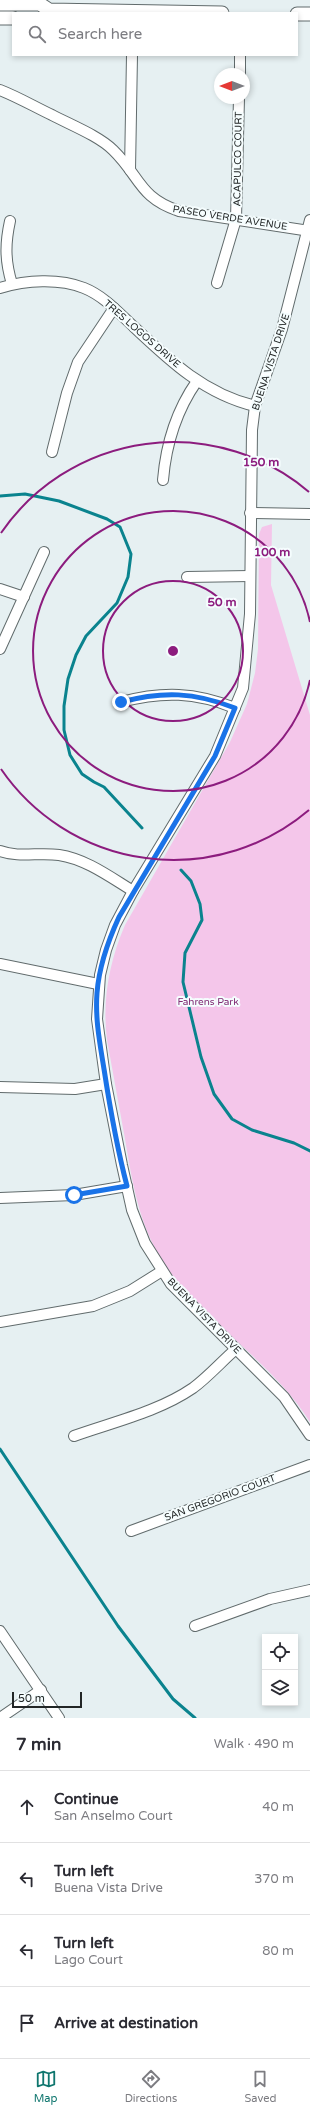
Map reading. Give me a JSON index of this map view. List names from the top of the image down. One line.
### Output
{"streets":{"street":["ACAPULCO COURT","PASEO VERDE AVENUE","TRES LOGOS DRIVE","BUENA VISTA DRIVE","SAN GREGORIO COURT"]},"crossings":[["ACAPULCO COURT","PASEO VERDE AVENUE"],["PASEO VERDE AVENUE","BUENA VISTA DRIVE"],["TRES LOGOS DRIVE","BUENA VISTA DRIVE"]],"parks":["Fahrens Park"],"scale_bar":"50 m","north":"left","page":{"search":"Search here","scale":"50 m","heading":["7 min","Walk · 490 m"],"list":[["Continue","San Anselmo Court","40 m"],["Turn left","Buena Vista Drive","370 m"],["Turn left","Lago Court","80 m"],"Arrive at destination"],"nav":["Map","Directions","Saved"]},"rings":["150 m","100 m","50 m"]}
